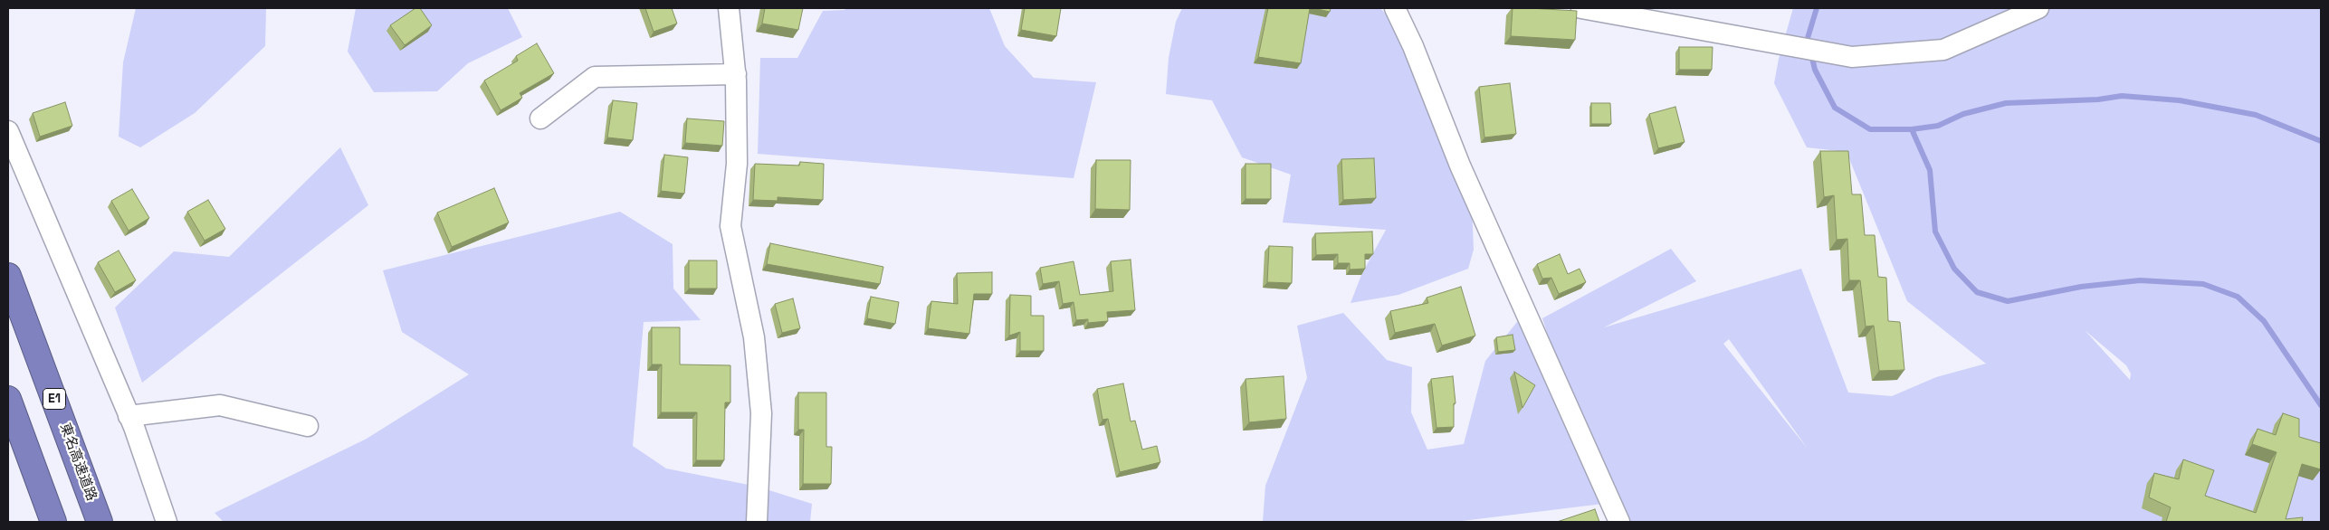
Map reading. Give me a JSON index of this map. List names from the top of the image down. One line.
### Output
{"streets":{"highway":["E1","東名高速道路"]}}
